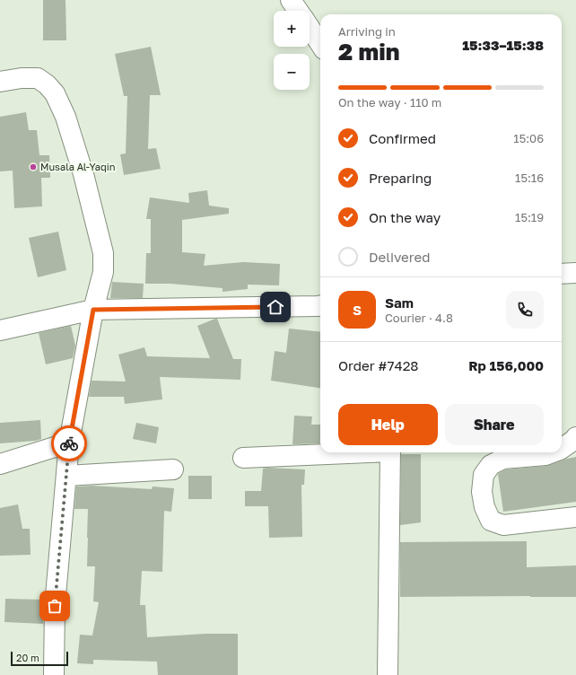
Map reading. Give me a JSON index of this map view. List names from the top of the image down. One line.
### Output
{"places":["Musala Al-Yaqin"],"scale_bar":"20 m","page":{"map_buttons":["+","−"],"heading":["2 min","Arriving in","15:33–15:38"],"panel":["Sam","Courier · 4.8","Order #7428","Rp 156,000"],"bar":"On the way · 110 m","list":[["Confirmed","15:06"],["Preparing","15:16"],["On the way","15:19"],"Delivered"],"round":"S","buttons":["Help","Share"],"scale":"20 m"}}
